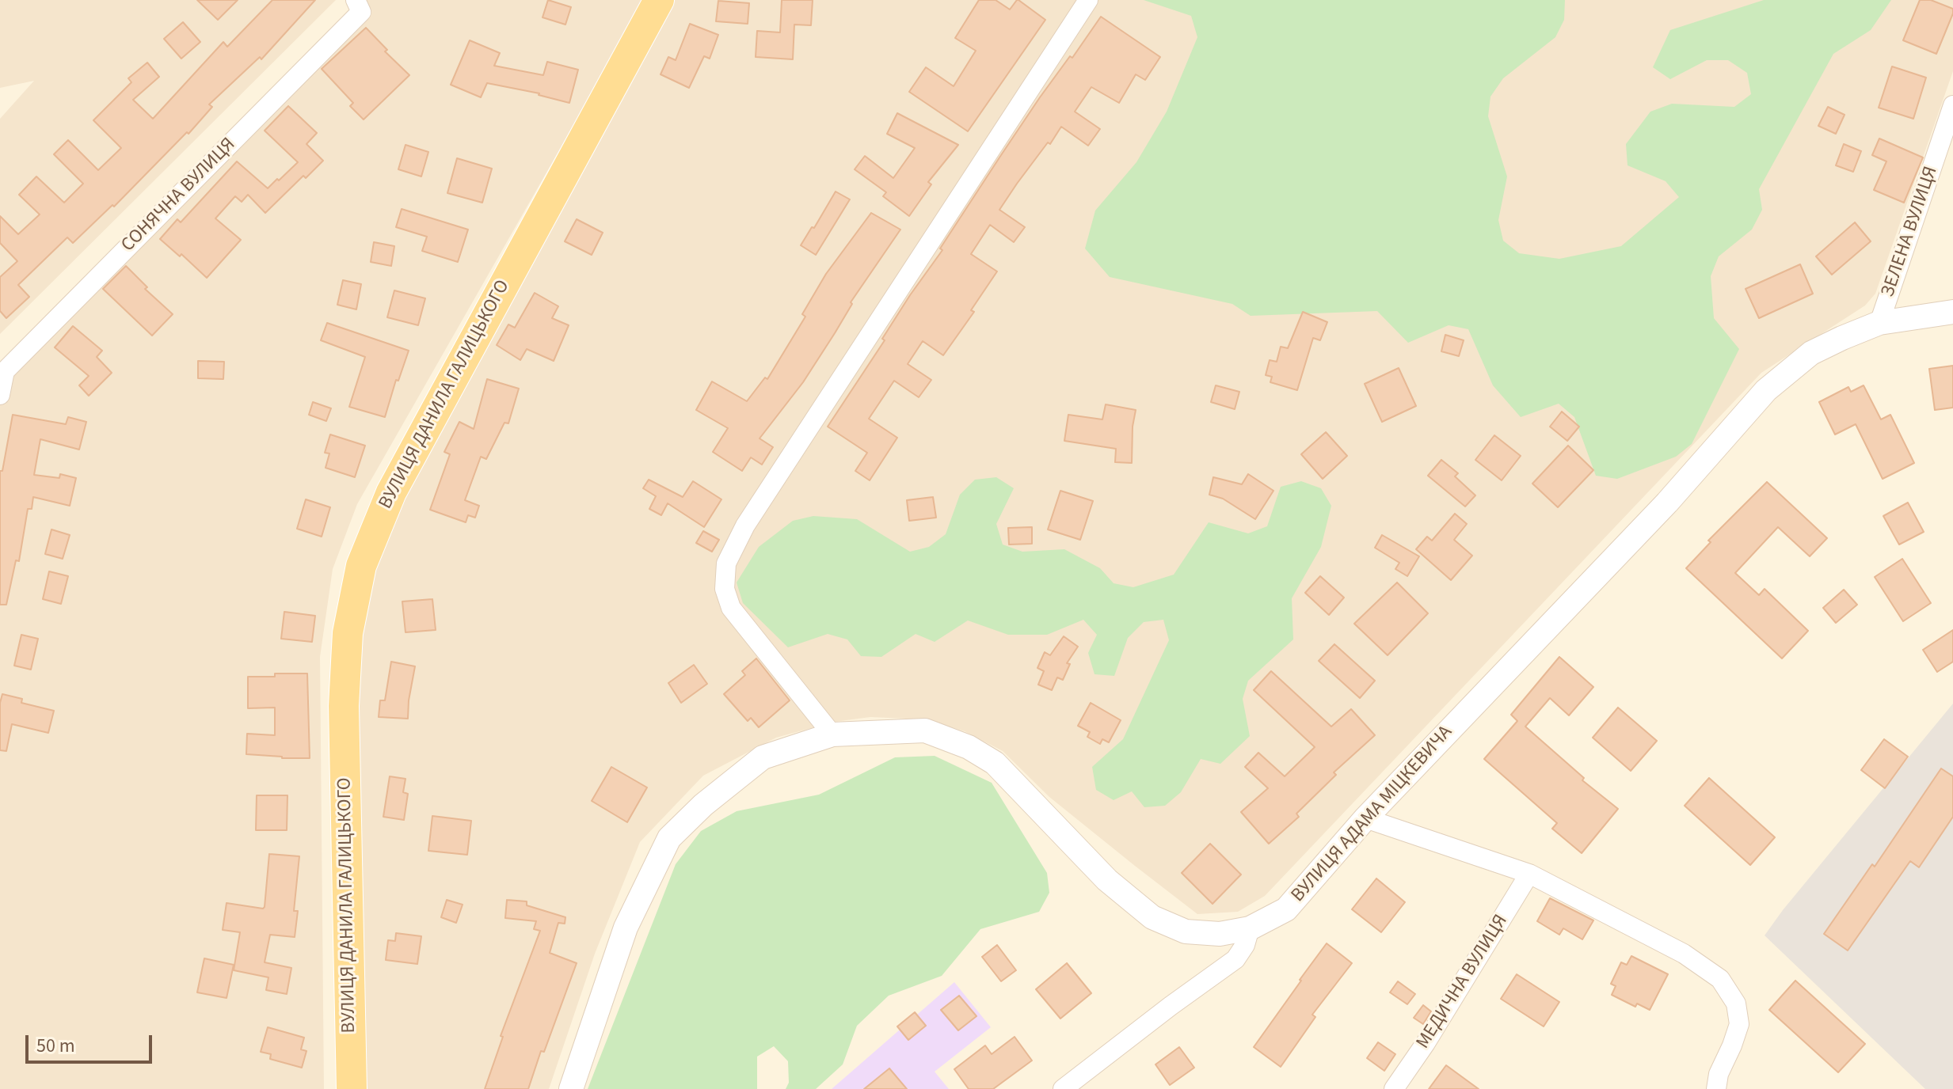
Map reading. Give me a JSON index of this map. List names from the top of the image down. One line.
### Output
{"streets":{"main road":["ВУЛИЦЯ ДАНИЛА ГАЛИЦЬКОГО"],"street":["СОНЯЧНА ВУЛИЦЯ","ЗЕЛЕНА ВУЛИЦЯ","ВУЛИЦЯ АДАМА МІЦКЕВИЧА","МЕДИЧНА ВУЛИЦЯ"]},"crossings":[["ЗЕЛЕНА ВУЛИЦЯ","ВУЛИЦЯ АДАМА МІЦКЕВИЧА"]],"scale_bar":"50 m"}
